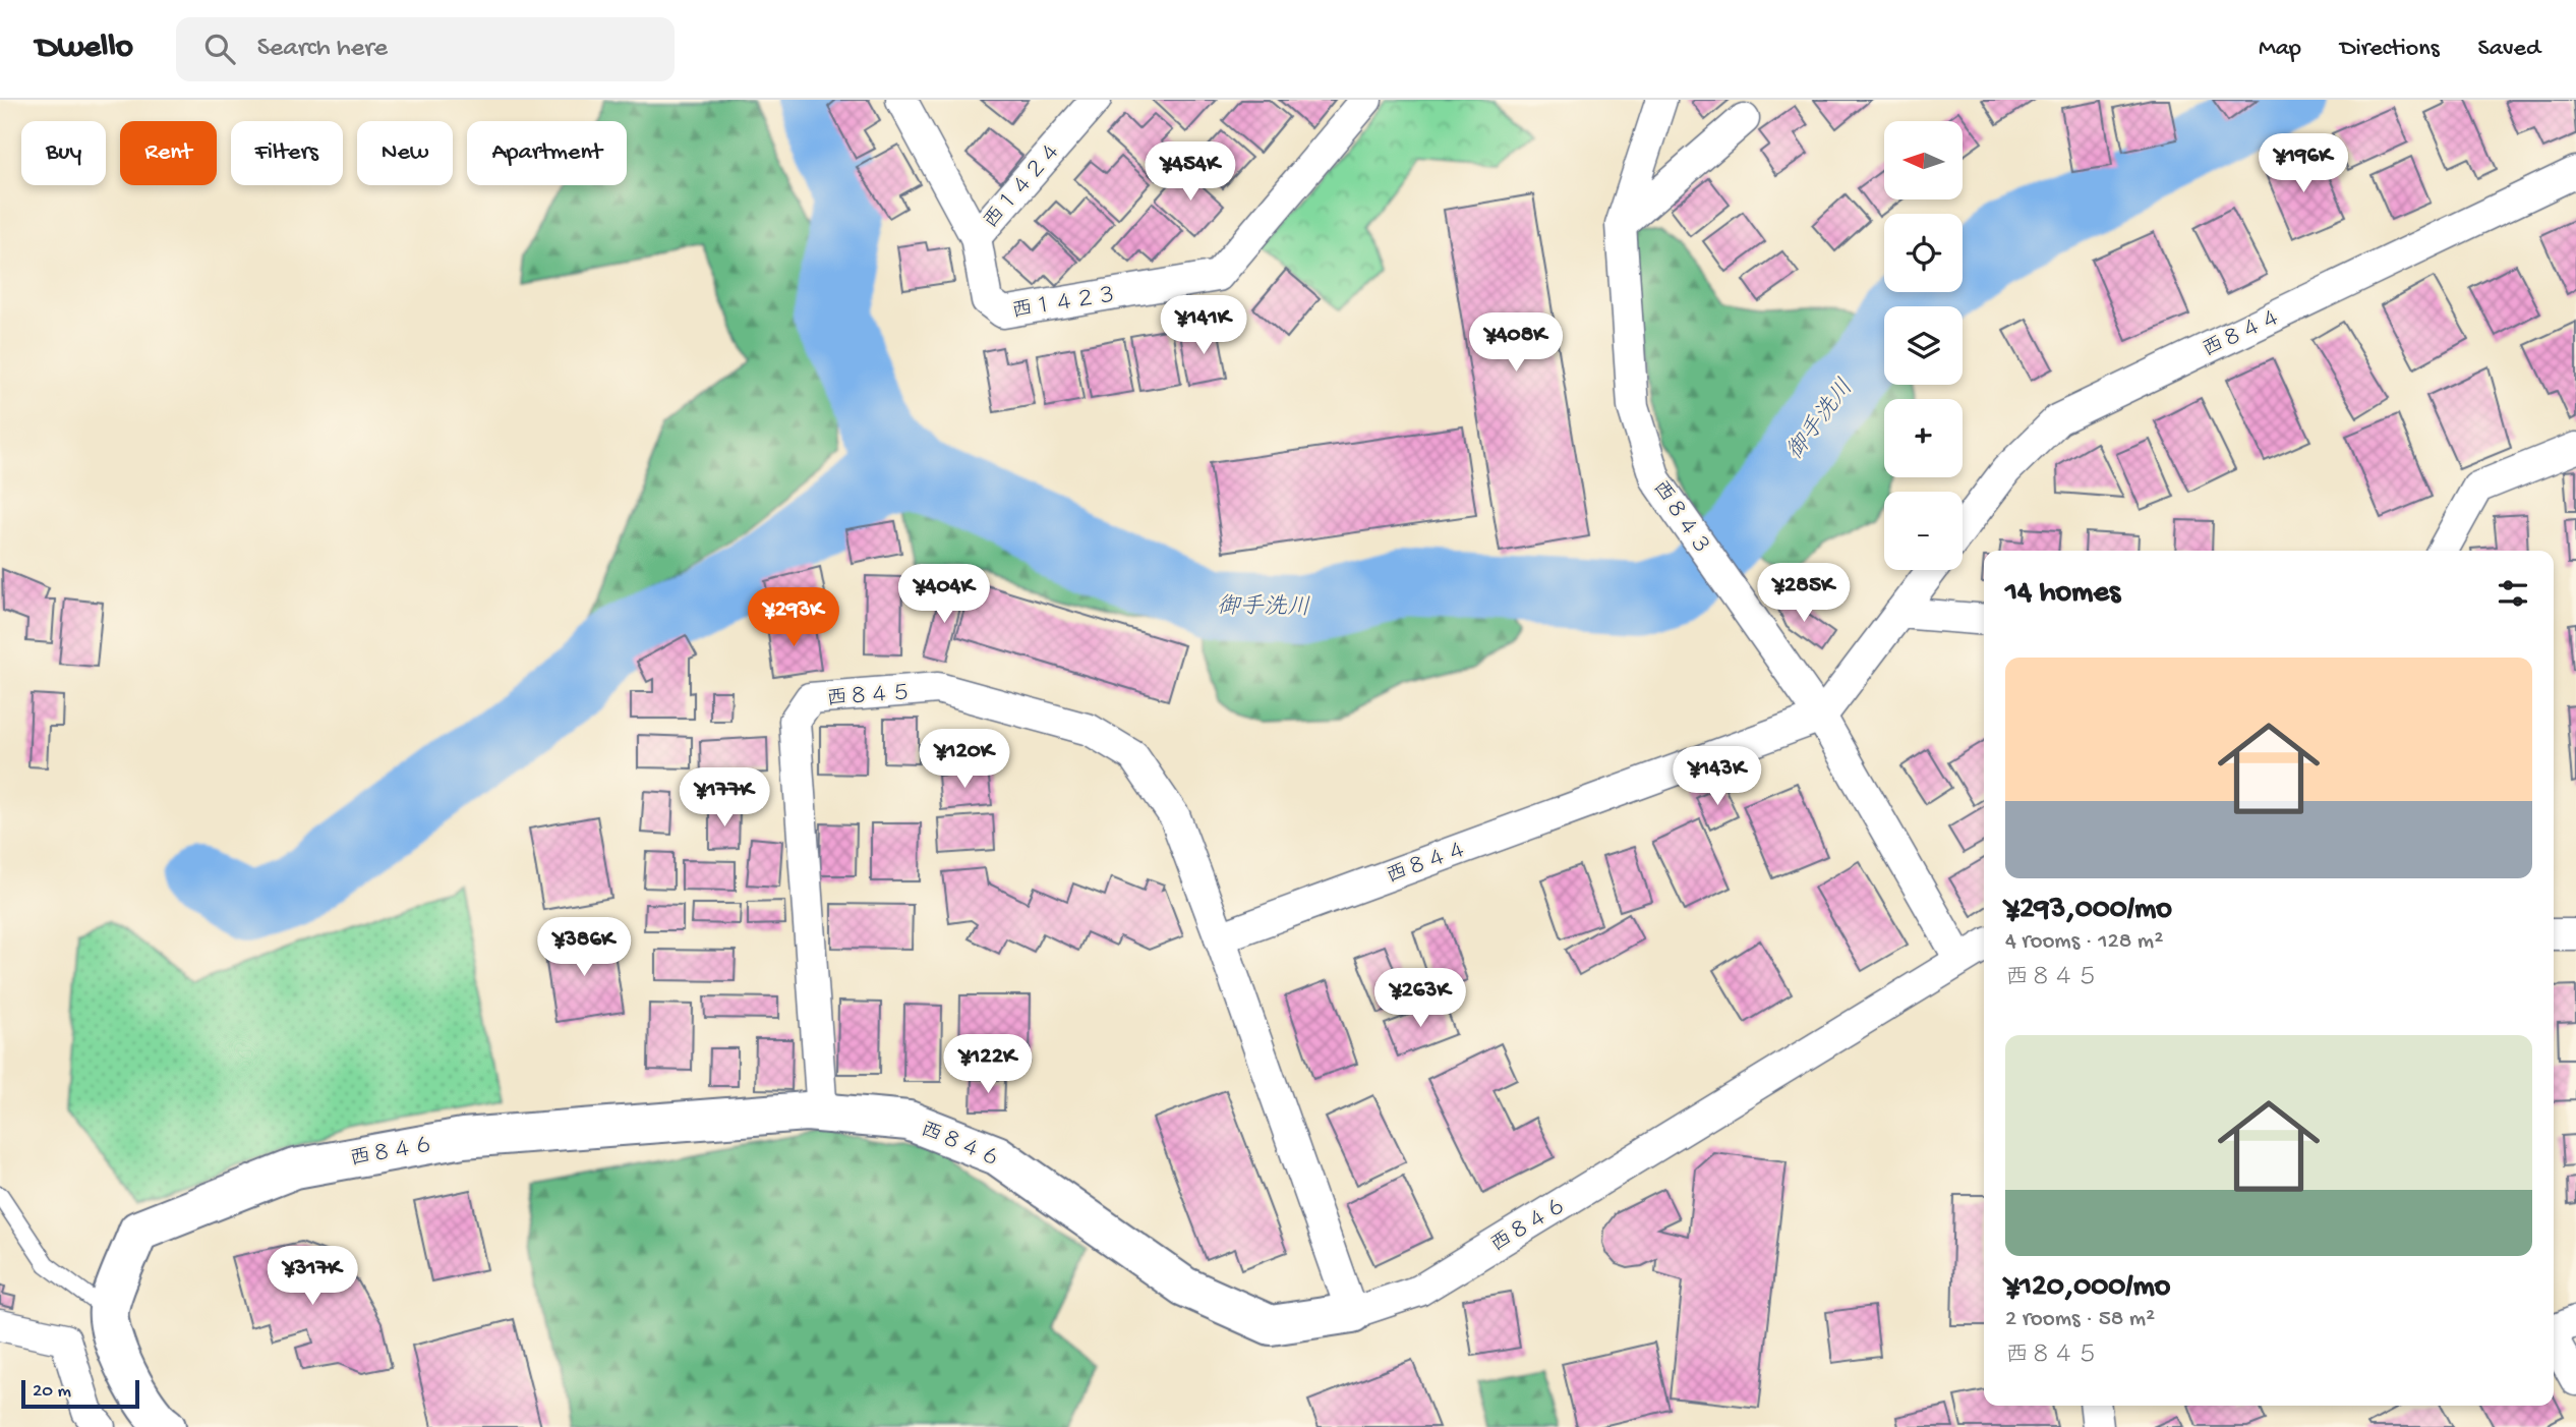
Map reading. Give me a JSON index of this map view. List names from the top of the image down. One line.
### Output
{"streets":{"street":["西１４２４","西１４２３","西８４４","西８４３","西８４５","西８４６"]},"crossings":[["西１４２４","西１４２３"],["西８４４","西８４３"],["西８４４","西８４５"],["西８４３","西８４６"],["西８４５","西８４６"]],"water":["御手洗川"],"scale_bar":"20 m","north":"left","page":{"header":"Dwello","search":"Search here","nav":["Map","Directions","Saved"],"map_buttons":["+","−"],"chip":["Buy","Rent","Filters","New","Apartment"],"price":["¥196K","¥454K","¥141K","¥408K","¥285K","¥404K","¥293K","¥120K","¥143K","¥177K","¥386K","¥263K","¥122K","¥317K"],"heading":"14 homes","list":[{"name":"¥293,000/mo","note":"4 rooms · 128 m² · 西８４５"},{"name":"¥120,000/mo","note":"2 rooms · 58 m² · 西８４５"}],"scale":"20 m"}}
